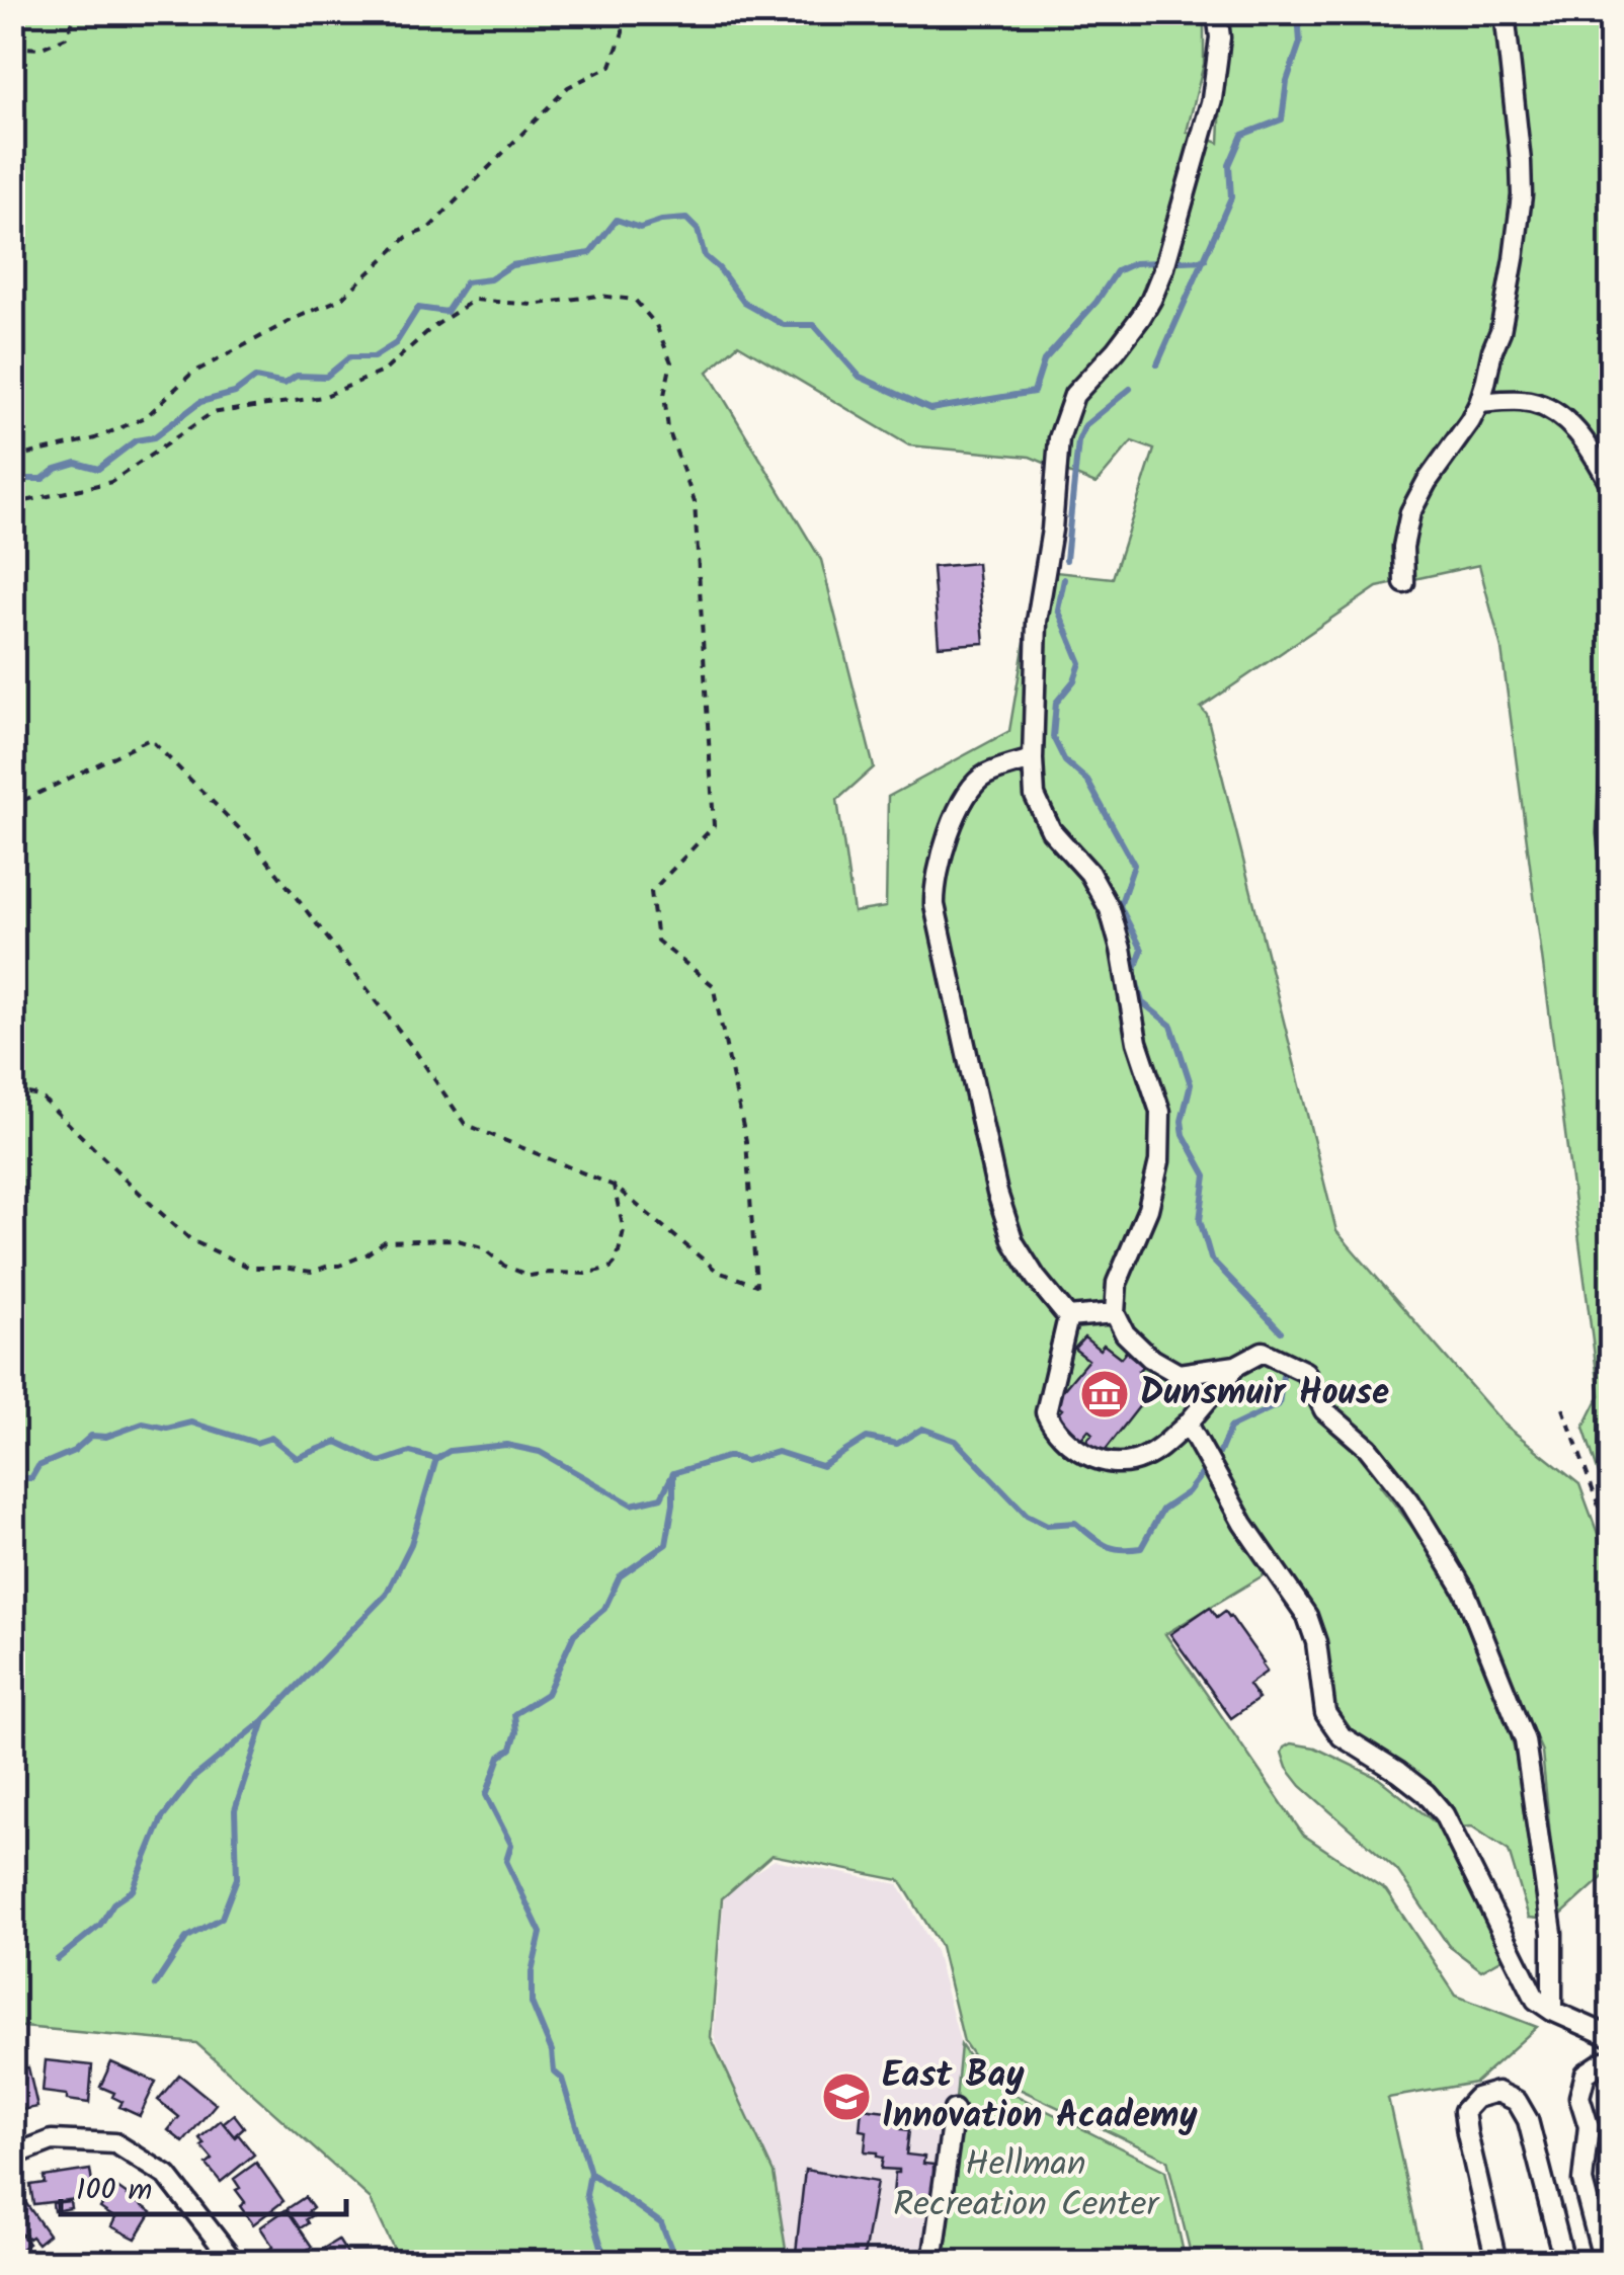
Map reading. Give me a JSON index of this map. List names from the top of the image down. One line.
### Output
{"parks":["Hellman Recreation Center"],"places":{"museum":["Dunsmuir House"],"school or university":["East Bay Innovation Academy"]},"scale_bar":"100 m"}
